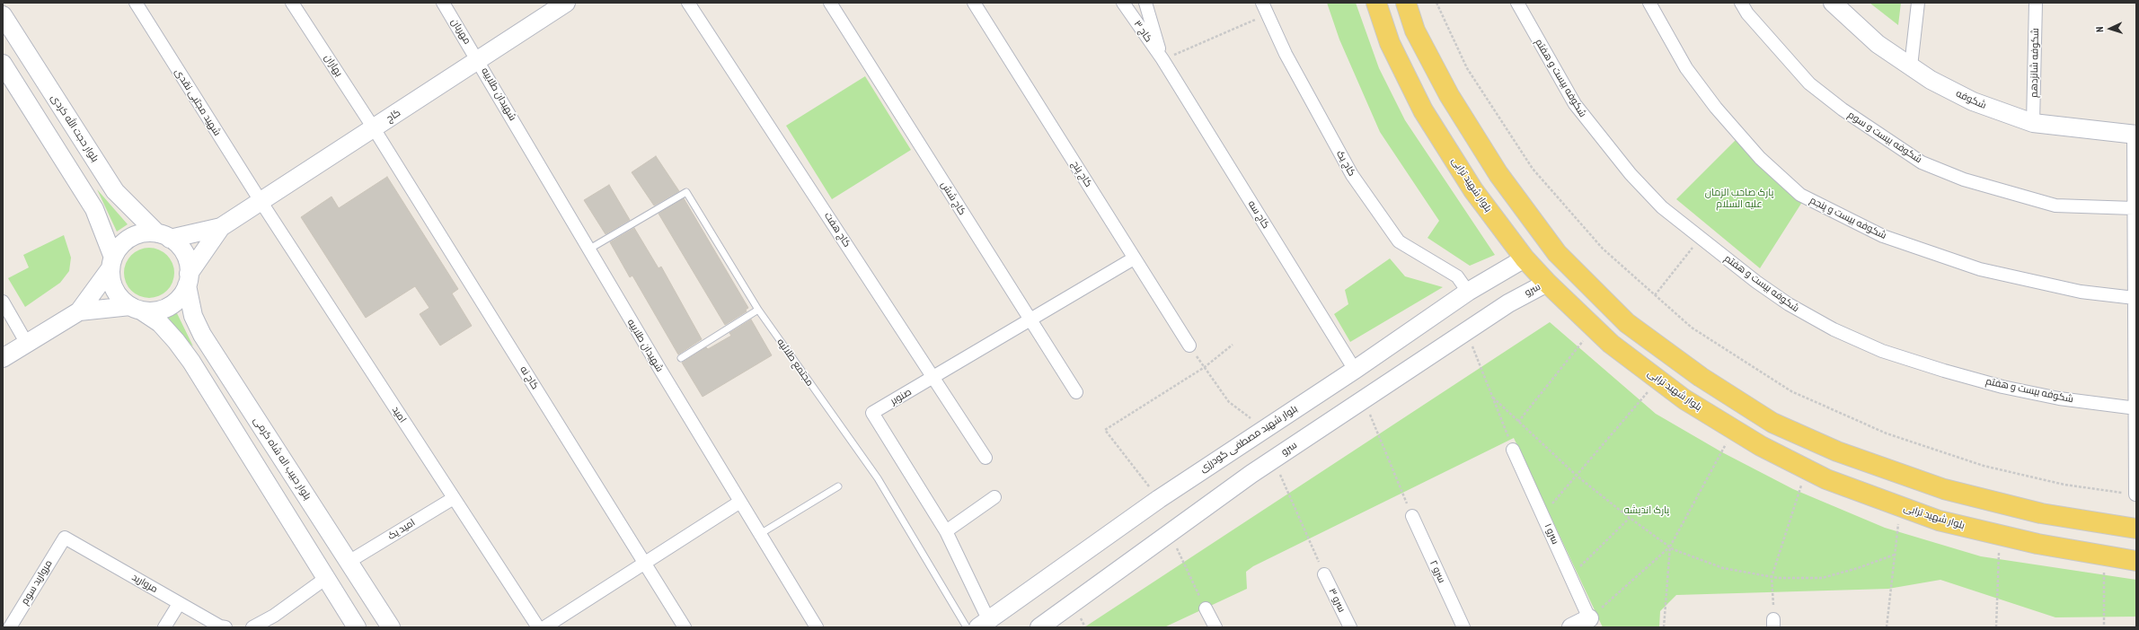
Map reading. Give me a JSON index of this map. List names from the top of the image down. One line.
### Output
{"streets":{"main road":["شکوفه","کاج","بلوار حجت الله کردی","بلوار شهید ترابی","سرو","بلوار شهید مصطفی گودرزی","بلوار حبیب اله شاه کرمی"],"street":["مهربان","کاج ۳","شکوفه شانزدهم","بهاران","شکوفه بیست و هفتم","شهیدان طلاییه","شهید مجتبی نقدی","شکوفه بیست و سوم","کاج یک","کاج پنج","کاج شش","کاج سه","شکوفه بیست و پنجم","کاج هفت","کاج نه","صنوبر","امید","امید یک","سرو ۱","سرو ۲","مروارید سوم","مروارید","سرو ۳"],"lane":["مجتمع طلائیه"]},"crossings":[["مهربان","شهیدان طلاییه"],["مهربان","کاج"],["کاج ۳","کاج سه"],["شکوفه شانزدهم","شکوفه"],["بهاران","کاج"],["بهاران","کاج نه"],["شهیدان طلاییه","کاج"],["شهیدان طلاییه","مجتمع طلائیه"],["شهید مجتبی نقدی","کاج"],["شهید مجتبی نقدی","امید"],["کاج","بلوار حجت الله کردی"],["کاج","کاج نه"],["کاج","امید"],["کاج","بلوار حبیب اله شاه کرمی"],["بلوار حجت الله کردی","بلوار حبیب اله شاه کرمی"],["کاج یک","بلوار شهید مصطفی گودرزی"],["کاج پنج","صنوبر"],["بلوار شهید ترابی","سرو"],["بلوار شهید ترابی","بلوار شهید مصطفی گودرزی"],["کاج شش","صنوبر"],["کاج سه","بلوار شهید مصطفی گودرزی"],["کاج هفت","صنوبر"],["صنوبر","بلوار شهید مصطفی گودرزی"],["امید","امید یک"],["بلوار حبیب اله شاه کرمی","امید یک"],["مروارید سوم","مروارید"]],"parks":["پارک صاحب الزمان علیه السلام","پارک اندیشه"],"north":"left"}
